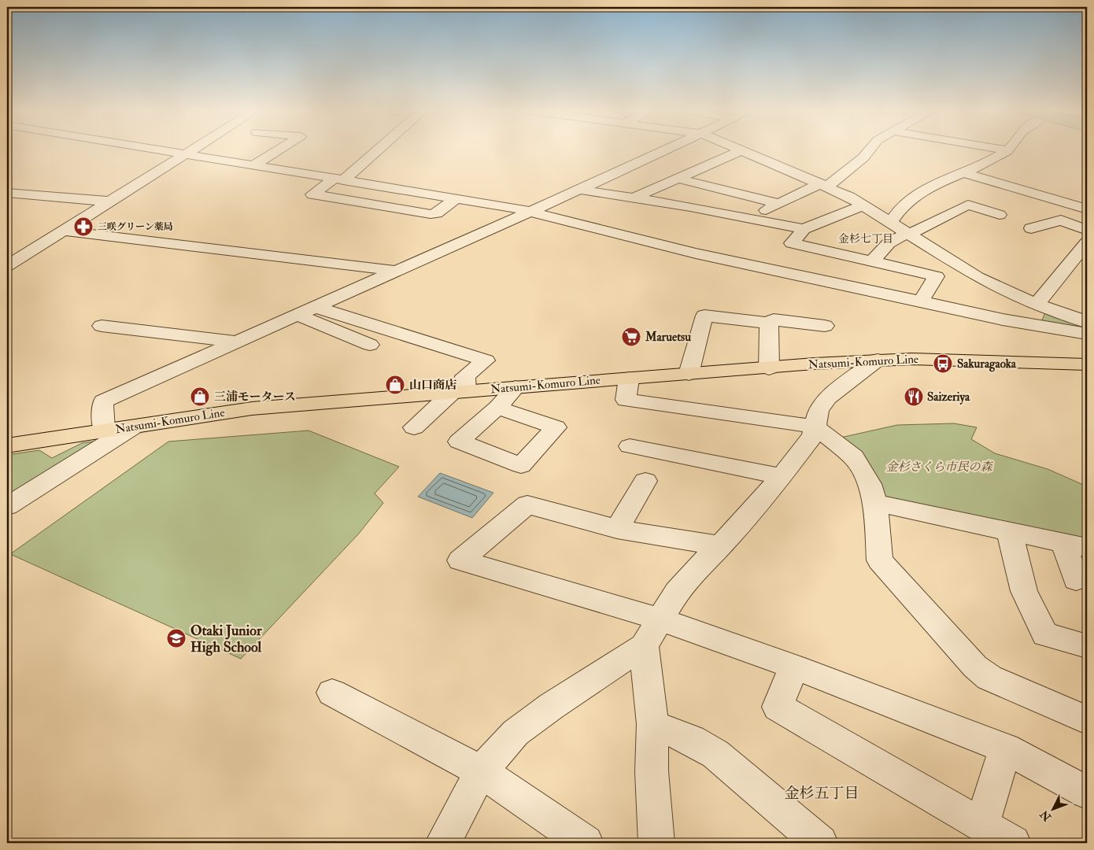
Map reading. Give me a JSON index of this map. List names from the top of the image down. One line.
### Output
{"streets":{"main road":["Natsumi-Komuro Line"]},"districts":["金杉七丁目","金杉五丁目"],"parks":["金杉さくら市民の森"],"places":{"pharmacy":["三咲グリーン薬局"],"supermarket":["Maruetsu"],"bus stop":["Sakuragaoka"],"shop":["山口商店","三浦モータース"],"restaurant":["Saizeriya"],"school or university":["Otaki Junior High School"]},"north":"bottom left"}
